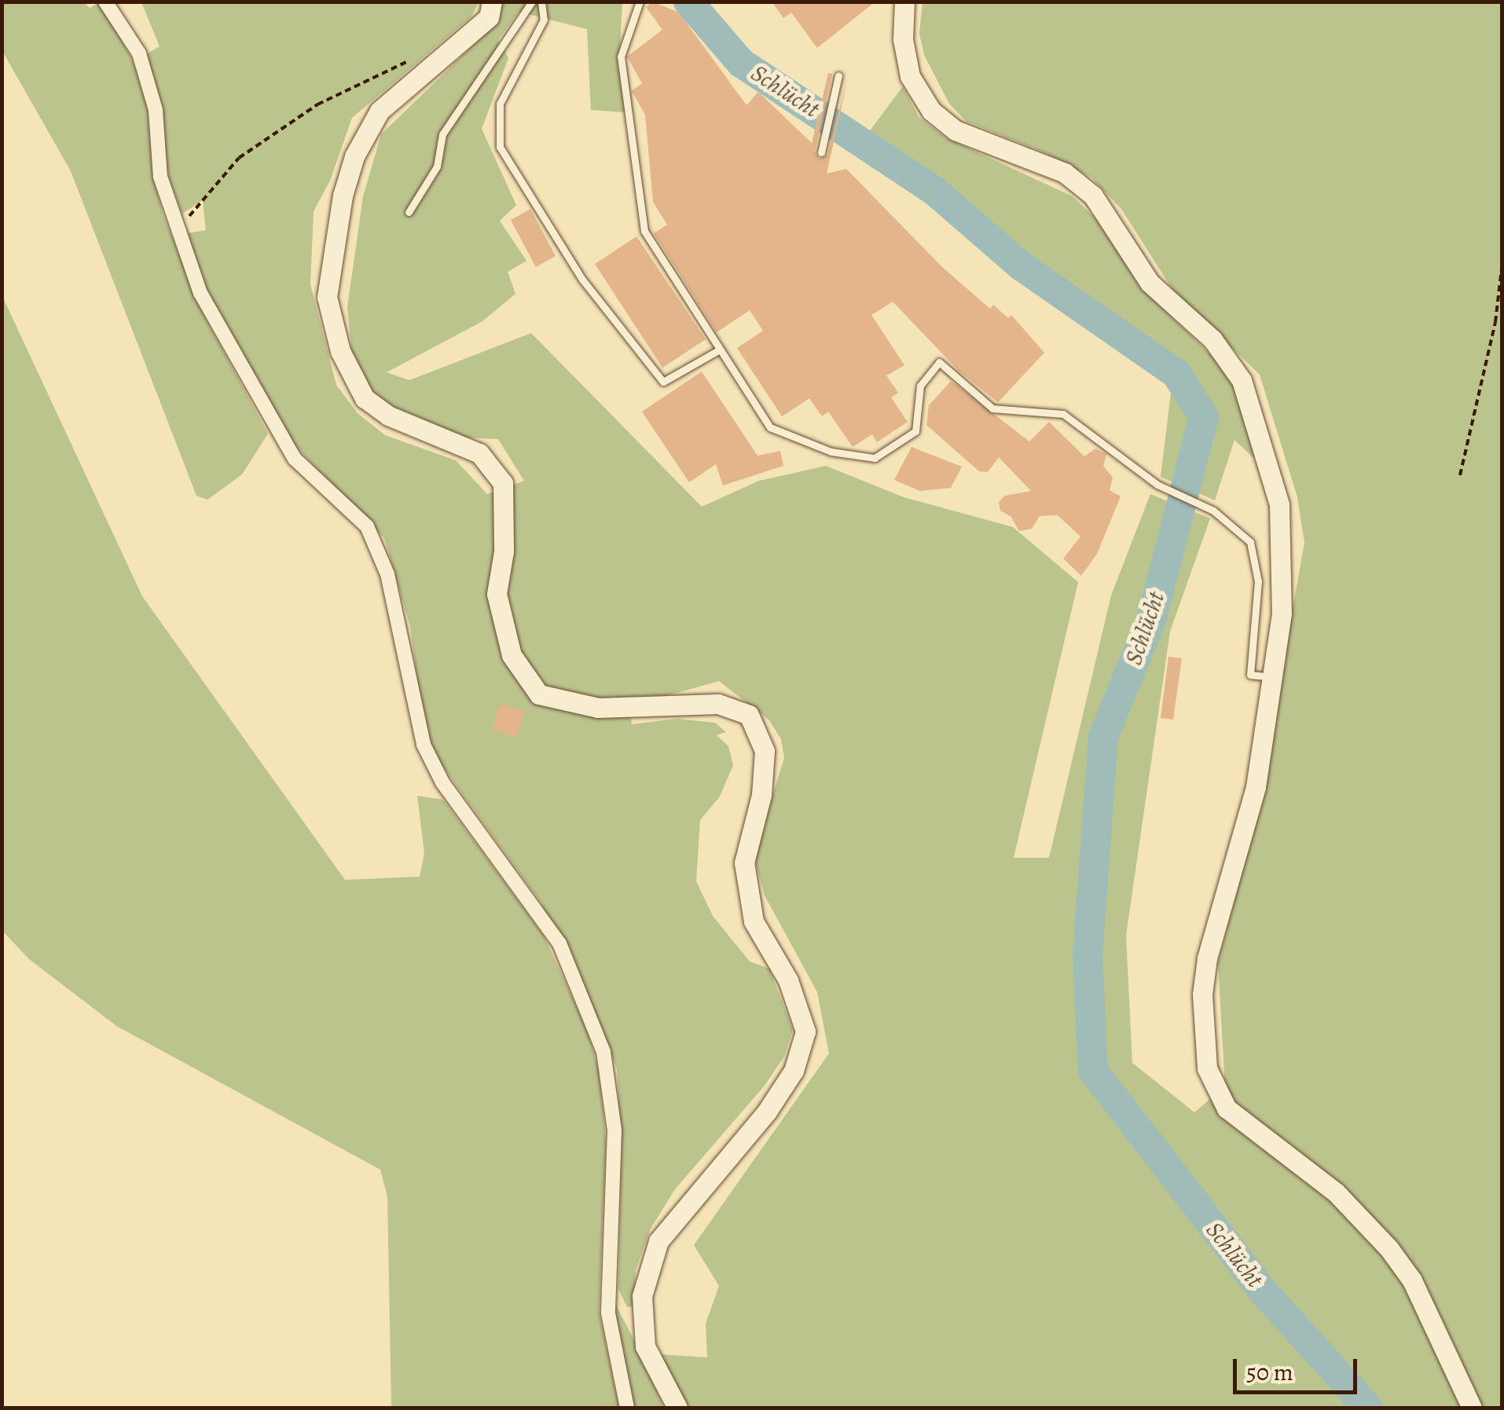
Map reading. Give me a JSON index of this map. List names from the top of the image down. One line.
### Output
{"water":["Schlücht"],"scale_bar":"50 m"}
